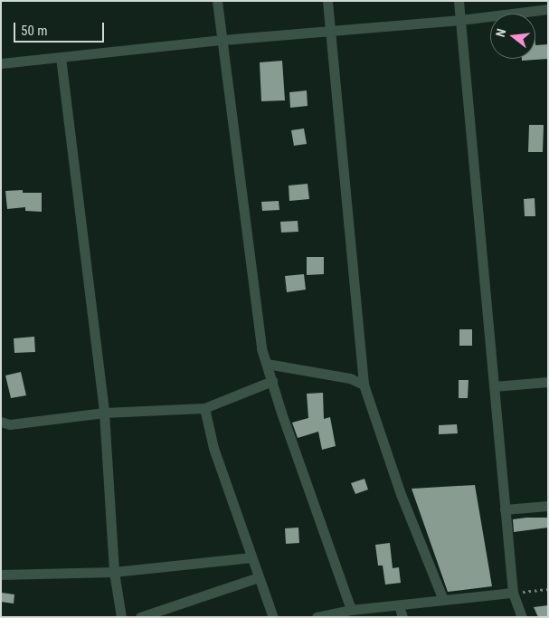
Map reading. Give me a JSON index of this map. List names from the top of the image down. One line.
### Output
{"scale_bar":"50 m","north":"left"}
